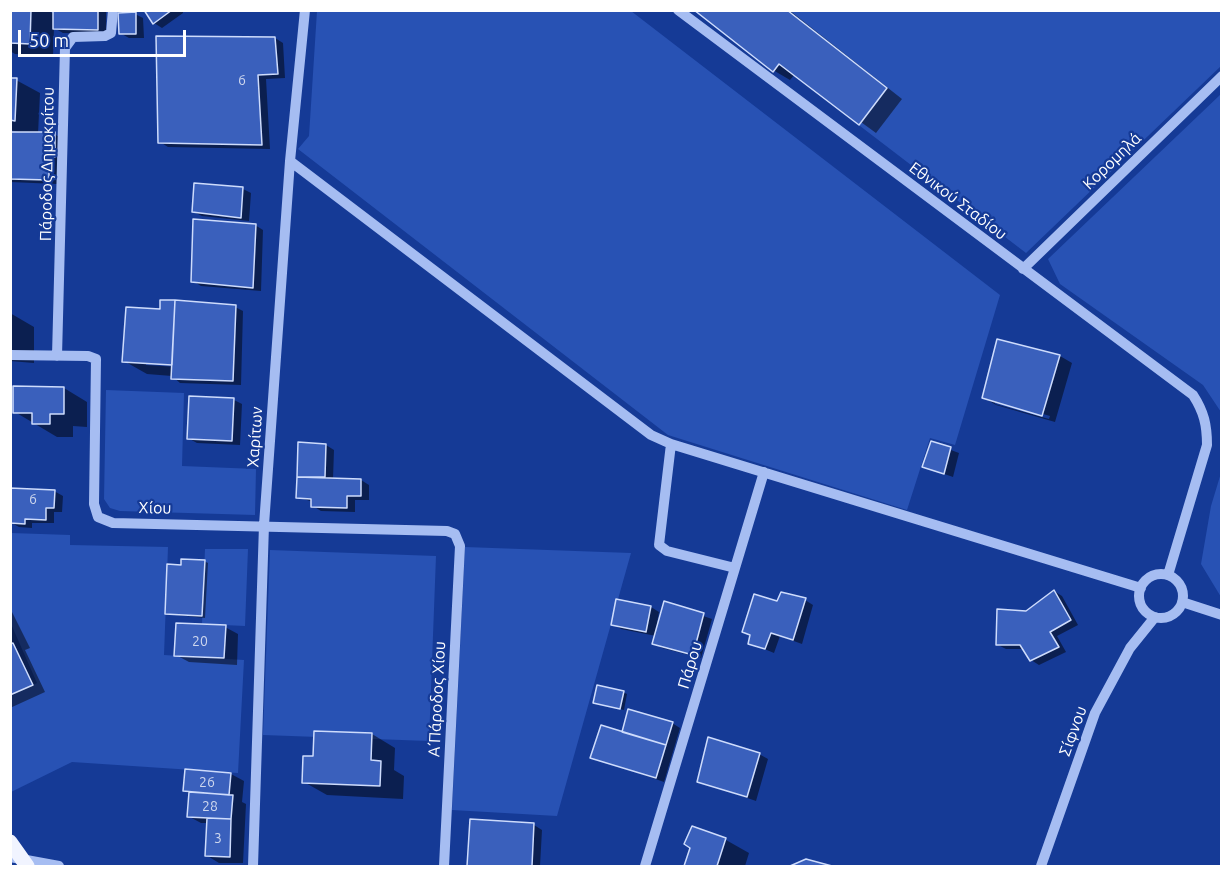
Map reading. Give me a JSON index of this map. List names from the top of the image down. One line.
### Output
{"streets":{"street":["Κορομηλά","Πάροδος Δημοκρίτου","Εθνικού Σταδίου","Χαρίτων","Χίου","Πάρου","Α΄ Πάροδος Χίου","Σίφνου"]},"crossings":[["Κορομηλά","Εθνικού Σταδίου"],["Πάροδος Δημοκρίτου","Χίου"],["Εθνικού Σταδίου","Σίφνου"],["Χαρίτων","Χίου"],["Χίου","Α΄ Πάροδος Χίου"]],"house_numbers":["6","6","20","26","28","3"],"scale_bar":"50 m"}
